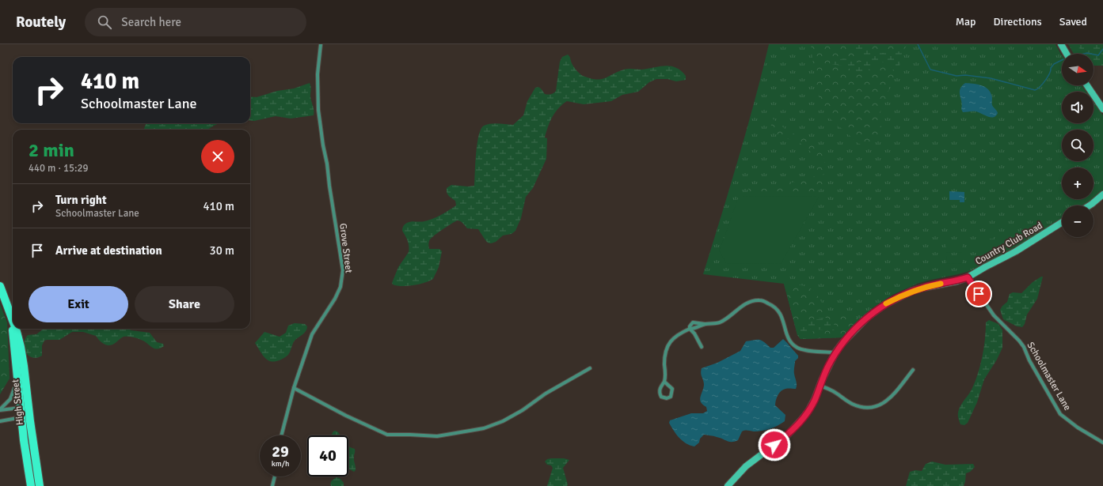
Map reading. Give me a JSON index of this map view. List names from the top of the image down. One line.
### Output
{"streets":{"main road":["High Street"],"street":["Country Club Road","Grove Street","Schoolmaster Lane"]},"crossings":[["Country Club Road","Schoolmaster Lane"]],"north":"right","page":{"header":"Routely","search":"Search here","nav":["Map","Directions","Saved"],"map_buttons":["+","−"],"turn":["410 m","Schoolmaster Lane"],"heading":["2 min","440 m · 15:29"],"list":[{"name":"Turn right","note":"Schoolmaster Lane","value":"410 m"},{"name":"Arrive at destination","value":"30 m"}],"buttons":["Exit","Share"],"speed":"29 km/h","limit":"40"}}
